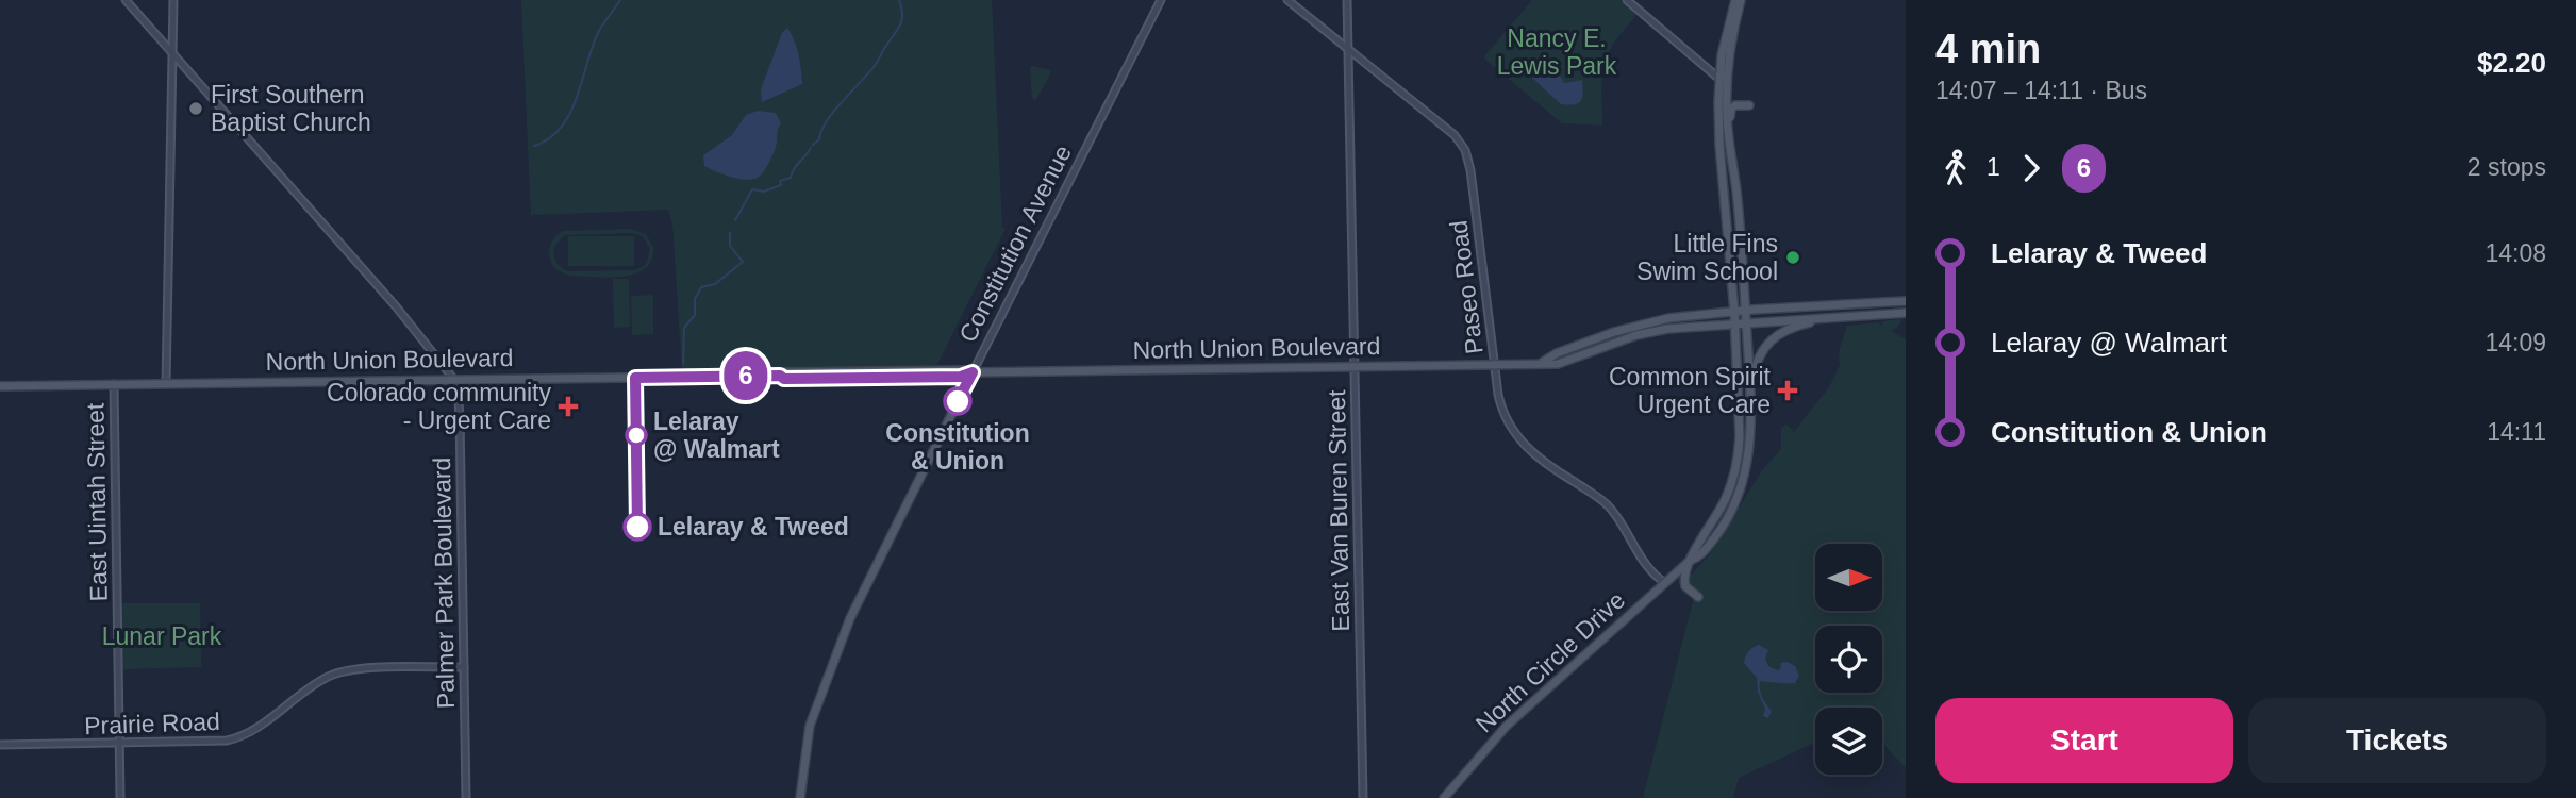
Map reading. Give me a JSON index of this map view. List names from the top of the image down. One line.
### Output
{"streets":{"main road":["Constitution Avenue","Paseo Road","North Union Boulevard","East Uintah Street","East Van Buren Street","Palmer Park Boulevard","North Circle Drive","Prairie Road"]},"crossings":[["Constitution Avenue","North Union Boulevard"],["Paseo Road","North Union Boulevard"],["Paseo Road","East Van Buren Street"],["Paseo Road","North Circle Drive"],["North Union Boulevard","East Uintah Street"],["North Union Boulevard","East Van Buren Street"],["North Union Boulevard","Palmer Park Boulevard"],["North Union Boulevard","North Circle Drive"],["East Uintah Street","Prairie Road"],["Palmer Park Boulevard","Prairie Road"]],"parks":["Nancy E. Lewis Park","Lunar Park"],"places":{"other":["First Southern Baptist Church","Little Fins Swim School","Constitution & Union","Lelaray @ Walmart","Lelaray & Tweed"],"health":["Common Spirit Urgent Care","Colorado community - Urgent Care"]},"lines":["bus line 6"],"north":"right","page":{"on_map":"6","heading":["4 min","14:07 – 14:11 · Bus","$2.20"],"legs":["1","6","2 stops"],"list":[{"name":"Lelaray & Tweed","value":"14:08"},{"name":"Lelaray @ Walmart","value":"14:09"},{"name":"Constitution & Union","value":"14:11"}],"buttons":["Start","Tickets"]}}
